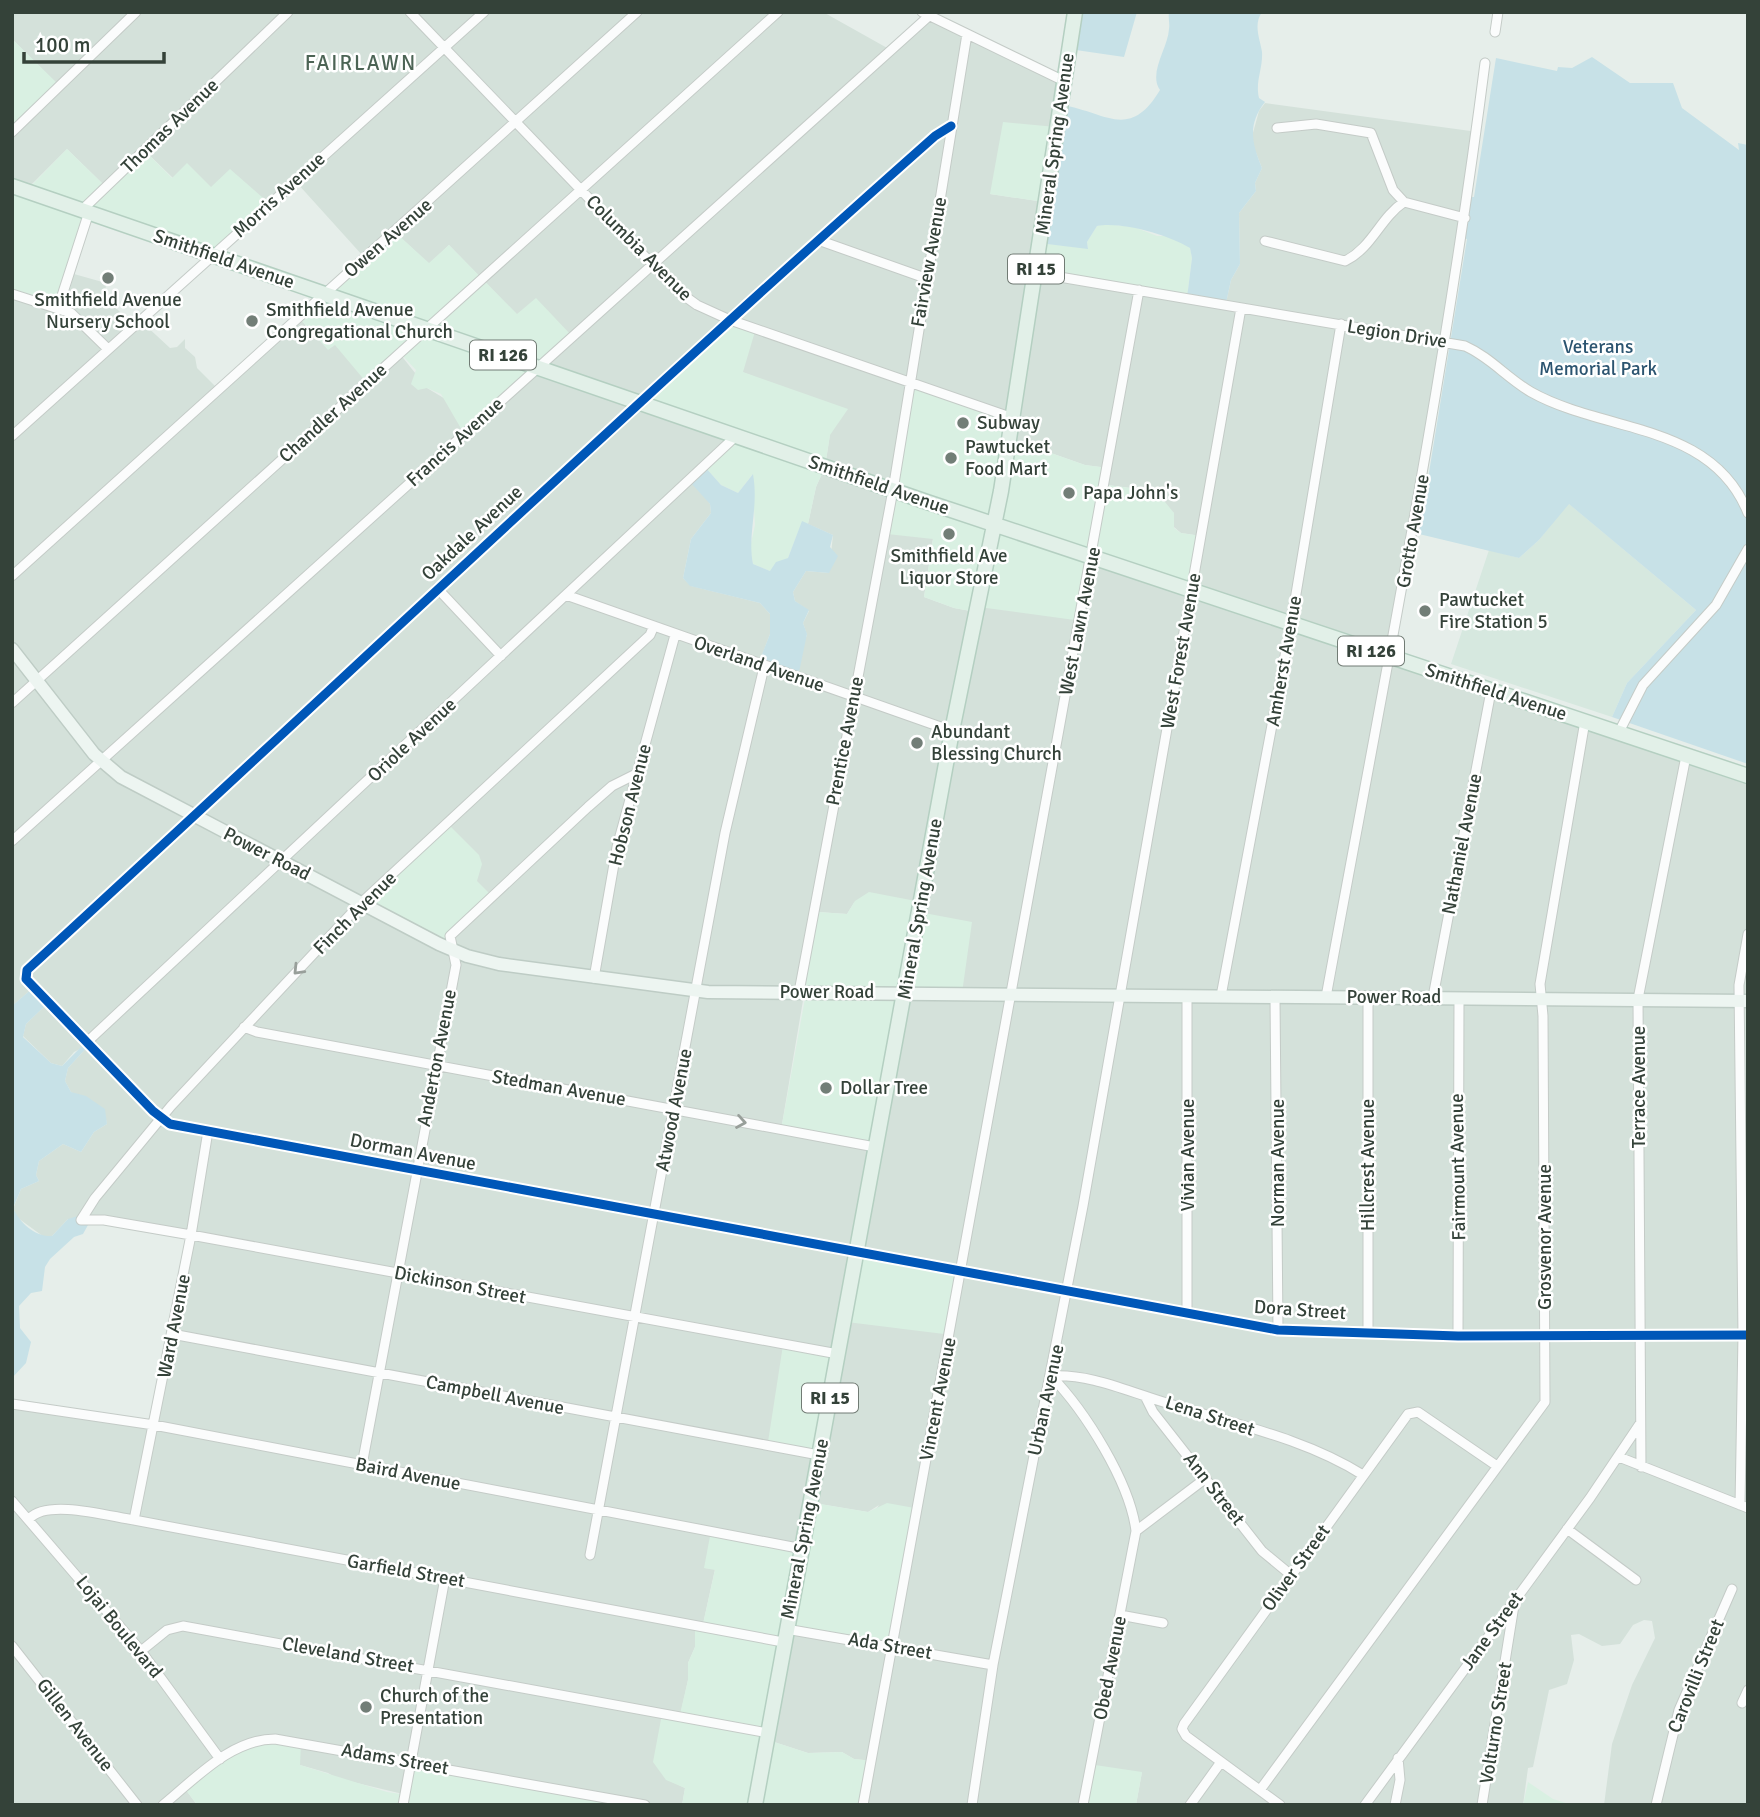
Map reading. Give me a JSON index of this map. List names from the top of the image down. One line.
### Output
{"streets":{"main road":["Mineral Spring Avenue","Smithfield Avenue","RI 15","RI 126","Power Road"],"street":["Thomas Avenue","Morris Avenue","Owen Avenue","Columbia Avenue","Fairview Avenue","Legion Drive","Chandler Avenue","Francis Avenue","Grotto Avenue","Oakdale Avenue","West Lawn Avenue","West Forest Avenue","Amherst Avenue","Overland Avenue","Oriole Avenue","Prentice Avenue","Hobson Avenue","Nathaniel Avenue","Finch Avenue","Anderton Avenue","Terrace Avenue","Stedman Avenue","Atwood Avenue","Dorman Avenue","Vivian Avenue","Norman Avenue","Hillcrest Avenue","Fairmount Avenue","Grosvenor Avenue","Dickinson Street","Dora Street","Ward Avenue","Campbell Avenue","Vincent Avenue","Urban Avenue","Lena Street","Baird Avenue","Ann Street","Oliver Street","Garfield Street","Lojai Boulevard","Jane Street","Ada Street","Cleveland Street","Obed Avenue","Carovilli Street","Volturno Street","Gillen Avenue","Adams Street"]},"crossings":[["Thomas Avenue","Smithfield Avenue"],["Mineral Spring Avenue","Columbia Avenue"],["Mineral Spring Avenue","Smithfield Avenue"],["Mineral Spring Avenue","Legion Drive"],["Mineral Spring Avenue","Overland Avenue"],["Mineral Spring Avenue","Power Road"],["Mineral Spring Avenue","Stedman Avenue"],["Mineral Spring Avenue","Dorman Avenue"],["Mineral Spring Avenue","Dickinson Street"],["Mineral Spring Avenue","Dora Street"],["Mineral Spring Avenue","Campbell Avenue"],["Mineral Spring Avenue","Baird Avenue"],["Mineral Spring Avenue","Garfield Street"],["Mineral Spring Avenue","Ada Street"],["Mineral Spring Avenue","Cleveland Street"],["Morris Avenue","Columbia Avenue"],["Morris Avenue","Smithfield Avenue"],["Owen Avenue","Columbia Avenue"],["Owen Avenue","Smithfield Avenue"],["Columbia Avenue","Fairview Avenue"],["Columbia Avenue","Chandler Avenue"],["Columbia Avenue","Francis Avenue"],["Columbia Avenue","Oakdale Avenue"],["Smithfield Avenue","Fairview Avenue"],["Smithfield Avenue","Chandler Avenue"],["Smithfield Avenue","Francis Avenue"],["Smithfield Avenue","Grotto Avenue"],["Smithfield Avenue","Oakdale Avenue"],["Smithfield Avenue","West Lawn Avenue"],["Smithfield Avenue","West Forest Avenue"],["Smithfield Avenue","Amherst Avenue"],["Smithfield Avenue","Oriole Avenue"],["Smithfield Avenue","Prentice Avenue"],["Smithfield Avenue","Nathaniel Avenue"],["Smithfield Avenue","Terrace Avenue"],["Smithfield Avenue","Grosvenor Avenue"],["Fairview Avenue","Oakdale Avenue"],["Fairview Avenue","Prentice Avenue"],["Legion Drive","Grotto Avenue"],["Legion Drive","West Lawn Avenue"],["Legion Drive","West Forest Avenue"],["Legion Drive","Amherst Avenue"],["Chandler Avenue","Power Road"],["Francis Avenue","Power Road"],["Grotto Avenue","Power Road"],["Oakdale Avenue","Oriole Avenue"],["Oakdale Avenue","Power Road"],["West Lawn Avenue","Power Road"],["West Lawn Avenue","Vincent Avenue"],["West Forest Avenue","Power Road"],["West Forest Avenue","Urban Avenue"],["Amherst Avenue","Power Road"],["Overland Avenue","Oriole Avenue"],["Overland Avenue","Prentice Avenue"],["Overland Avenue","Hobson Avenue"],["Overland Avenue","Finch Avenue"],["Overland Avenue","Atwood Avenue"],["Oriole Avenue","Power Road"],["Prentice Avenue","Power Road"],["Hobson Avenue","Power Road"],["Hobson Avenue","Anderton Avenue"],["Nathaniel Avenue","Power Road"],["Power Road","Finch Avenue"],["Power Road","Anderton Avenue"],["Power Road","Terrace Avenue"],["Power Road","Atwood Avenue"],["Power Road","Vivian Avenue"],["Power Road","Norman Avenue"],["Power Road","Hillcrest Avenue"],["Power Road","Fairmount Avenue"],["Power Road","Grosvenor Avenue"],["Power Road","Vincent Avenue"],["Power Road","Urban Avenue"],["Finch Avenue","Stedman Avenue"],["Finch Avenue","Dorman Avenue"],["Finch Avenue","Dickinson Street"],["Anderton Avenue","Stedman Avenue"],["Anderton Avenue","Dorman Avenue"],["Anderton Avenue","Dickinson Street"],["Anderton Avenue","Campbell Avenue"],["Anderton Avenue","Baird Avenue"],["Terrace Avenue","Dora Street"],["Stedman Avenue","Atwood Avenue"],["Atwood Avenue","Dorman Avenue"],["Atwood Avenue","Dickinson Street"],["Atwood Avenue","Campbell Avenue"],["Atwood Avenue","Baird Avenue"],["Dorman Avenue","Dora Street"],["Dorman Avenue","Ward Avenue"],["Vivian Avenue","Dora Street"],["Norman Avenue","Dora Street"],["Hillcrest Avenue","Dora Street"],["Fairmount Avenue","Dora Street"],["Grosvenor Avenue","Dora Street"],["Grosvenor Avenue","Oliver Street"],["Dickinson Street","Ward Avenue"],["Dora Street","Vincent Avenue"],["Dora Street","Urban Avenue"],["Ward Avenue","Campbell Avenue"],["Ward Avenue","Baird Avenue"],["Ward Avenue","Garfield Street"],["Vincent Avenue","Ada Street"],["Urban Avenue","Lena Street"],["Urban Avenue","Ada Street"],["Urban Avenue","Obed Avenue"],["Lena Street","Ann Street"],["Lena Street","Oliver Street"],["Lena Street","Obed Avenue"],["Ann Street","Oliver Street"],["Garfield Street","Lojai Boulevard"],["Garfield Street","Ada Street"],["Lojai Boulevard","Cleveland Street"],["Lojai Boulevard","Adams Street"],["Jane Street","Volturno Street"]],"districts":["FAIRLAWN"],"parks":["Veterans Memorial Park"],"places":["Smithfield Avenue Nursery School","Smithfield Avenue Congregational Church","Subway","Pawtucket Food Mart","Papa John's","Smithfield Ave Liquor Store","Pawtucket Fire Station 5","Abundant Blessing Church","Dollar Tree","Church of the Presentation"],"scale_bar":"100 m"}
